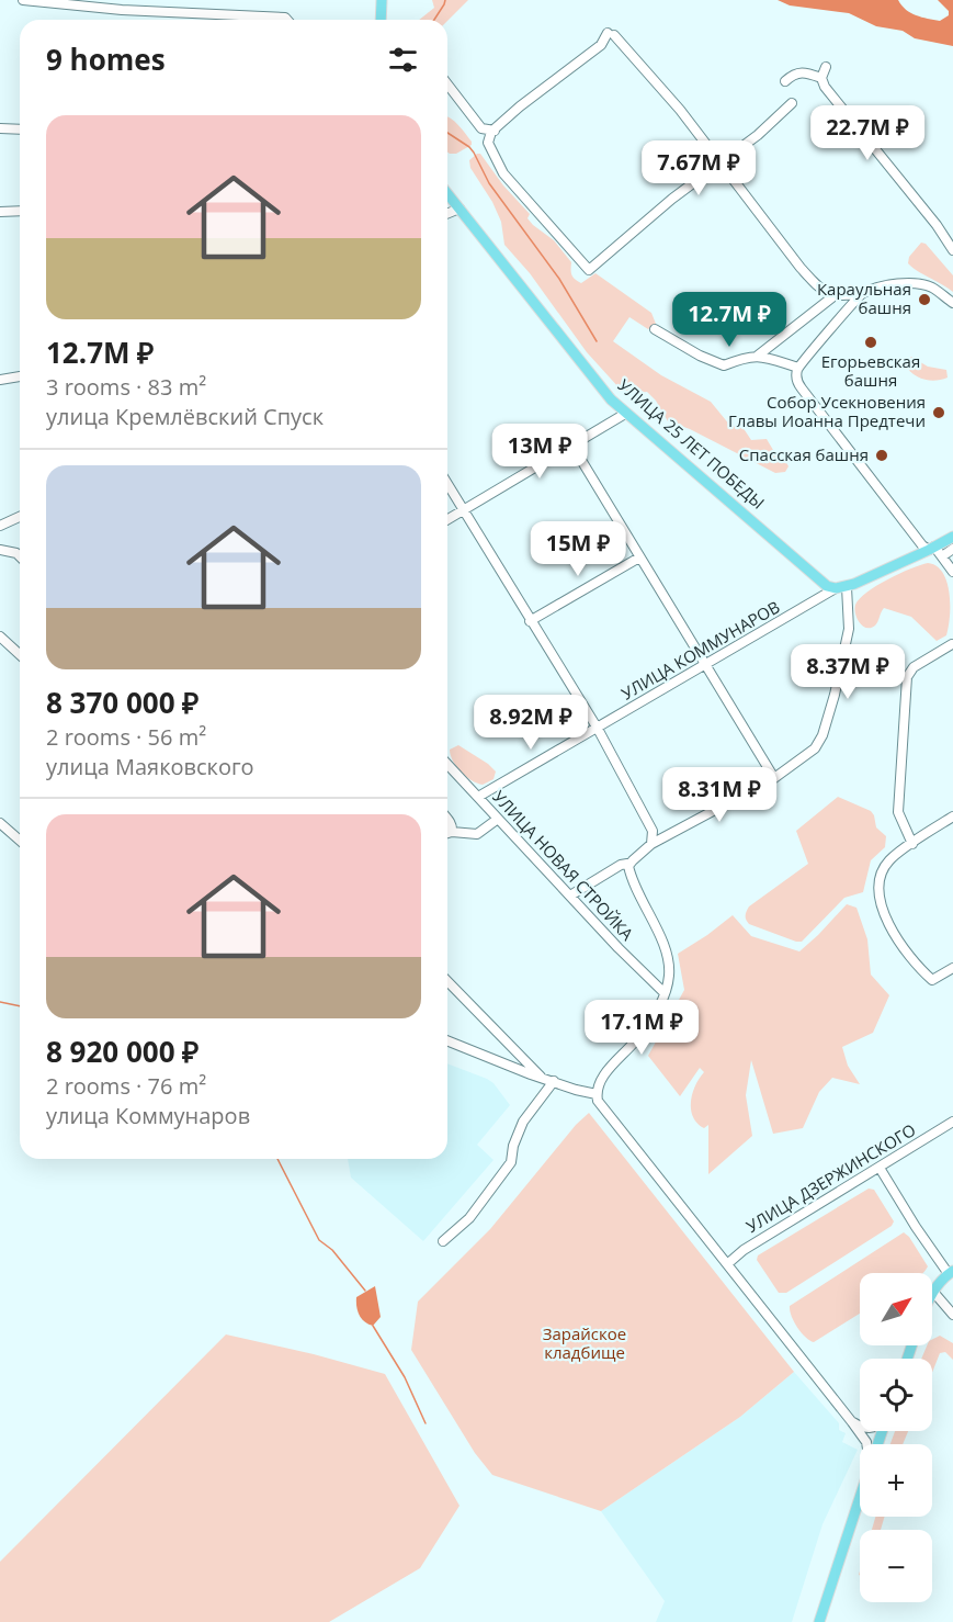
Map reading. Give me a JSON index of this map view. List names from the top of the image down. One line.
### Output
{"streets":{"main road":["УЛИЦА 25 ЛЕТ ПОБЕДЫ"],"street":["УЛИЦА КОММУНАРОВ","УЛИЦА НОВАЯ СТРОЙКА","УЛИЦА ДЗЕРЖИНСКОГО"]},"crossings":[["УЛИЦА 25 ЛЕТ ПОБЕДЫ","УЛИЦА КОММУНАРОВ"],["УЛИЦА КОММУНАРОВ","УЛИЦА НОВАЯ СТРОЙКА"]],"parks":["Зарайское кладбище"],"places":["Караульная башня","Егорьевская башня","Собор Усекновения Главы Иоанна Предтечи","Спасская башня"],"north":"top right","page":{"heading":"9 homes","list":[{"name":"12.7M ₽","note":"3 rooms · 83 m² · улица Кремлёвский Спуск"},{"name":"8 370 000 ₽","note":"2 rooms · 56 m² · улица Маяковского"},{"name":"8 920 000 ₽","note":"2 rooms · 76 m² · улица Коммунаров"}],"price":["22.7M ₽","7.67M ₽","12.7M ₽","13M ₽","15M ₽","8.37M ₽","8.92M ₽","8.31M ₽","17.1M ₽"],"map_buttons":["+","−"]}}
